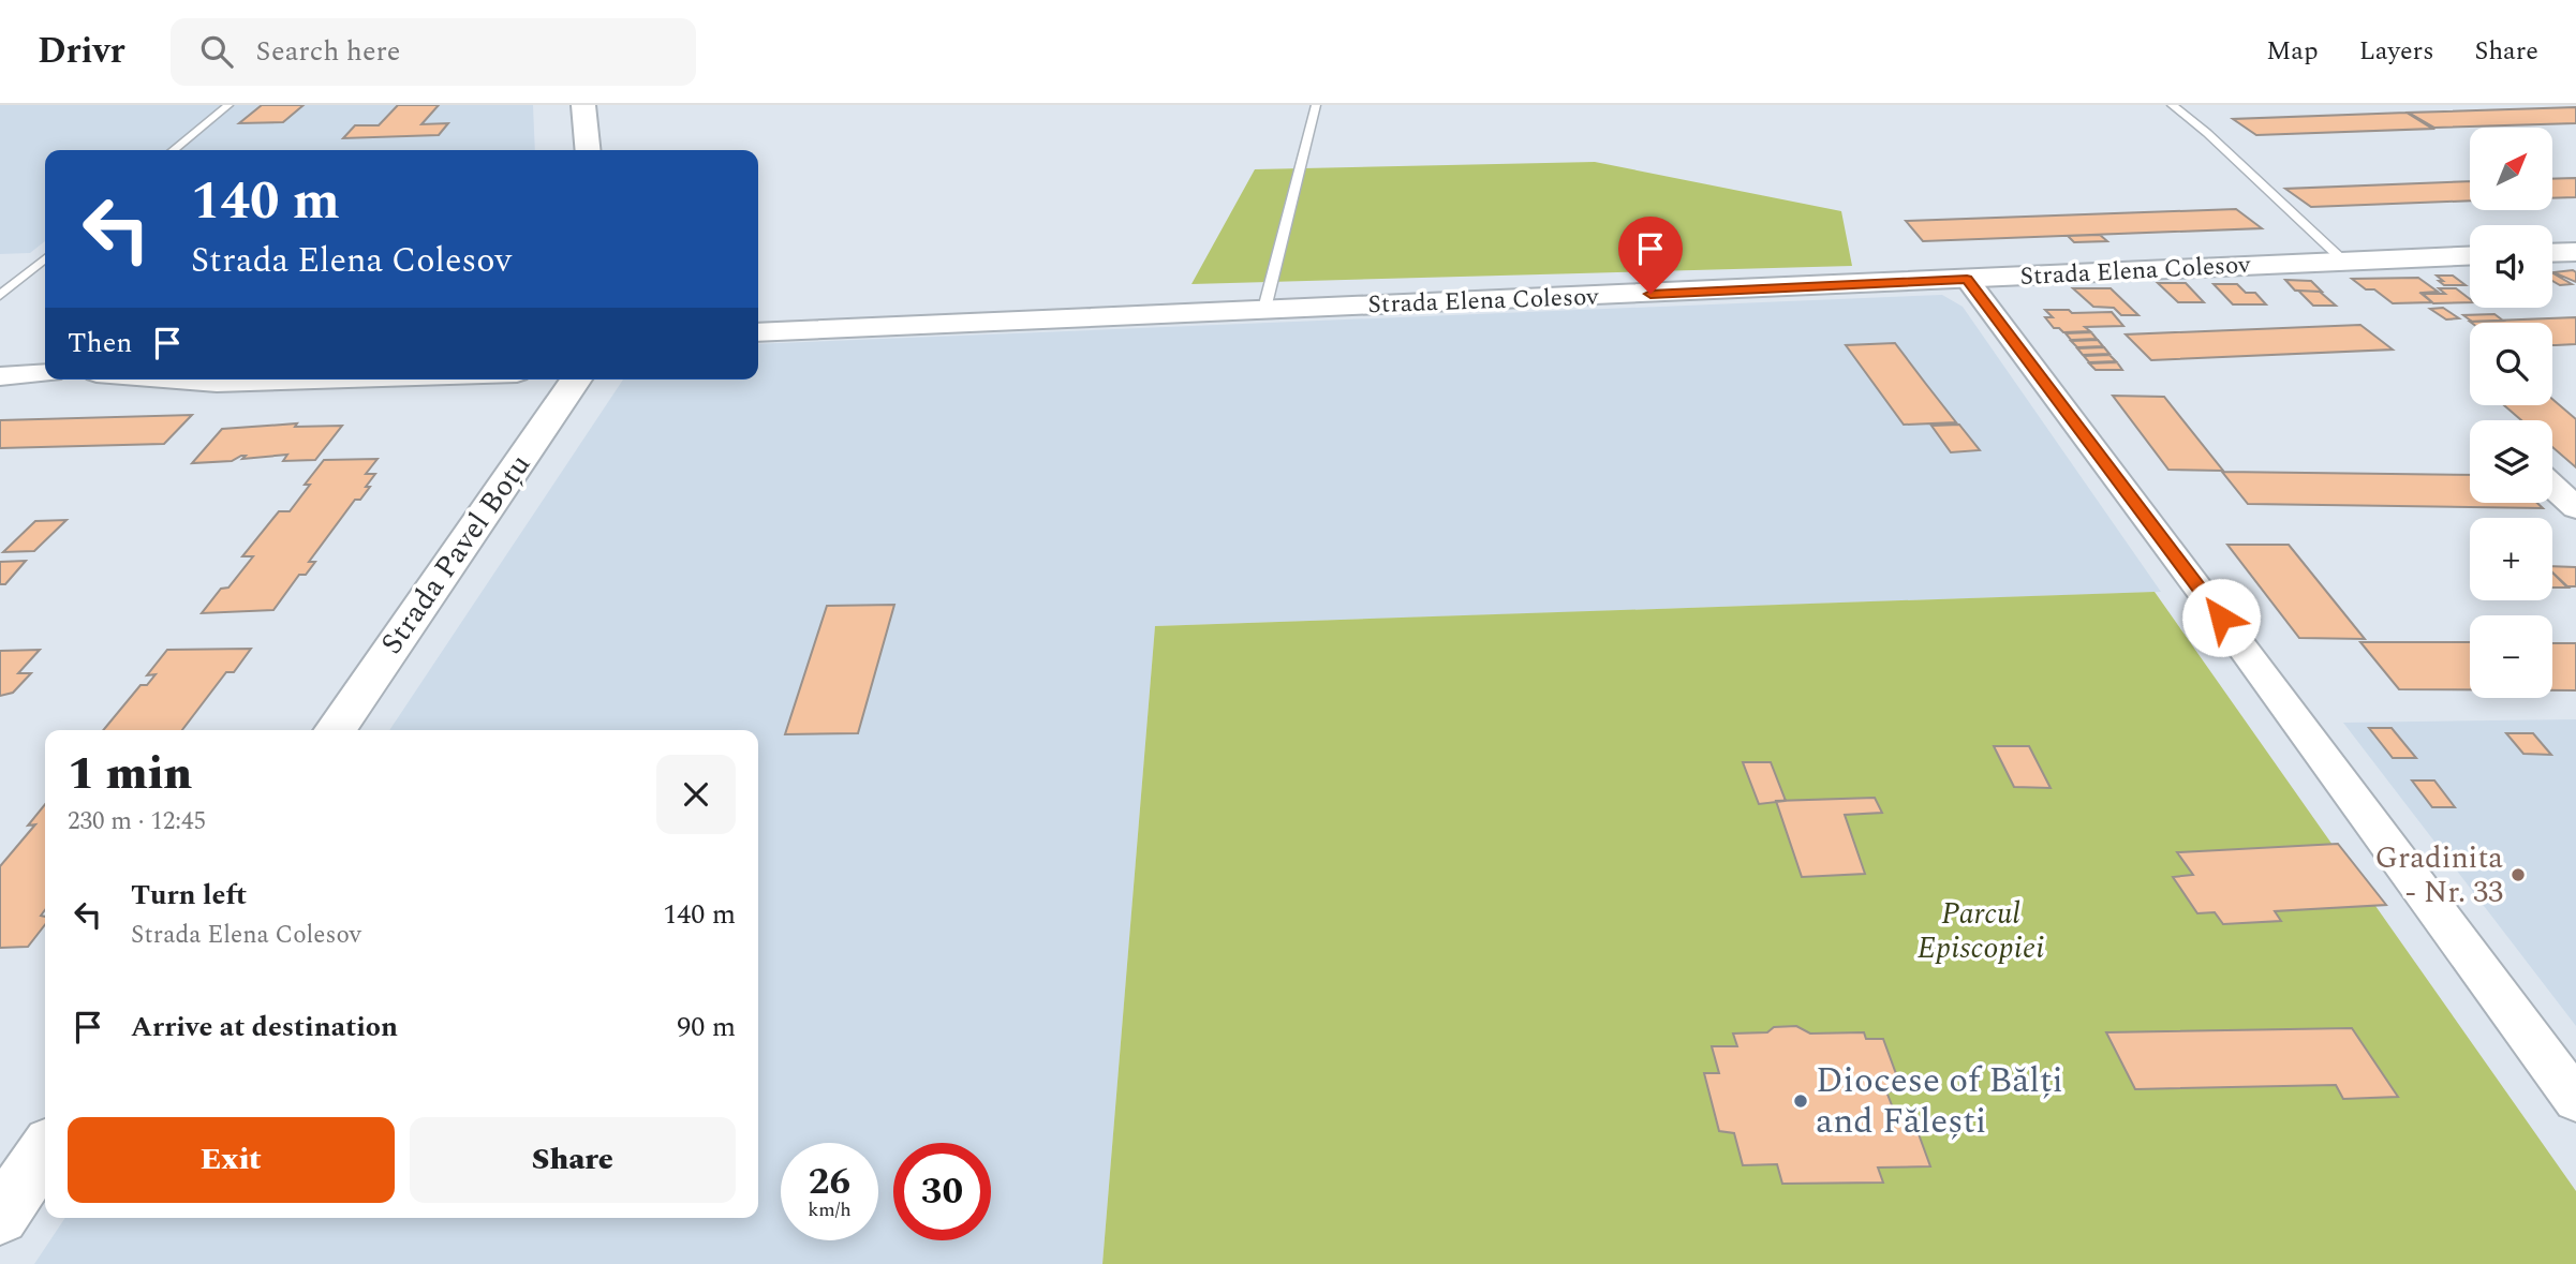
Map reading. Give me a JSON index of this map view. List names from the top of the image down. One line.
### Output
{"streets":{"street":["Strada Elena Colesov","Strada Pavel Boțu"]},"parks":["Parcul Episcopiei"],"places":["Gradinita - Nr. 33","Diocese of Bălți and Fălești"],"north":"top right","page":{"header":"Drivr","search":"Search here","nav":["Map","Layers","Share"],"map_buttons":["+","−"],"turn":["140 m","Strada Elena Colesov"],"then":"Then","heading":["1 min","230 m · 12:45"],"list":[{"name":"Turn left","note":"Strada Elena Colesov","value":"140 m"},{"name":"Arrive at destination","value":"90 m"}],"buttons":["Exit","Share"],"speed":"26 km/h","limit":"30"}}
